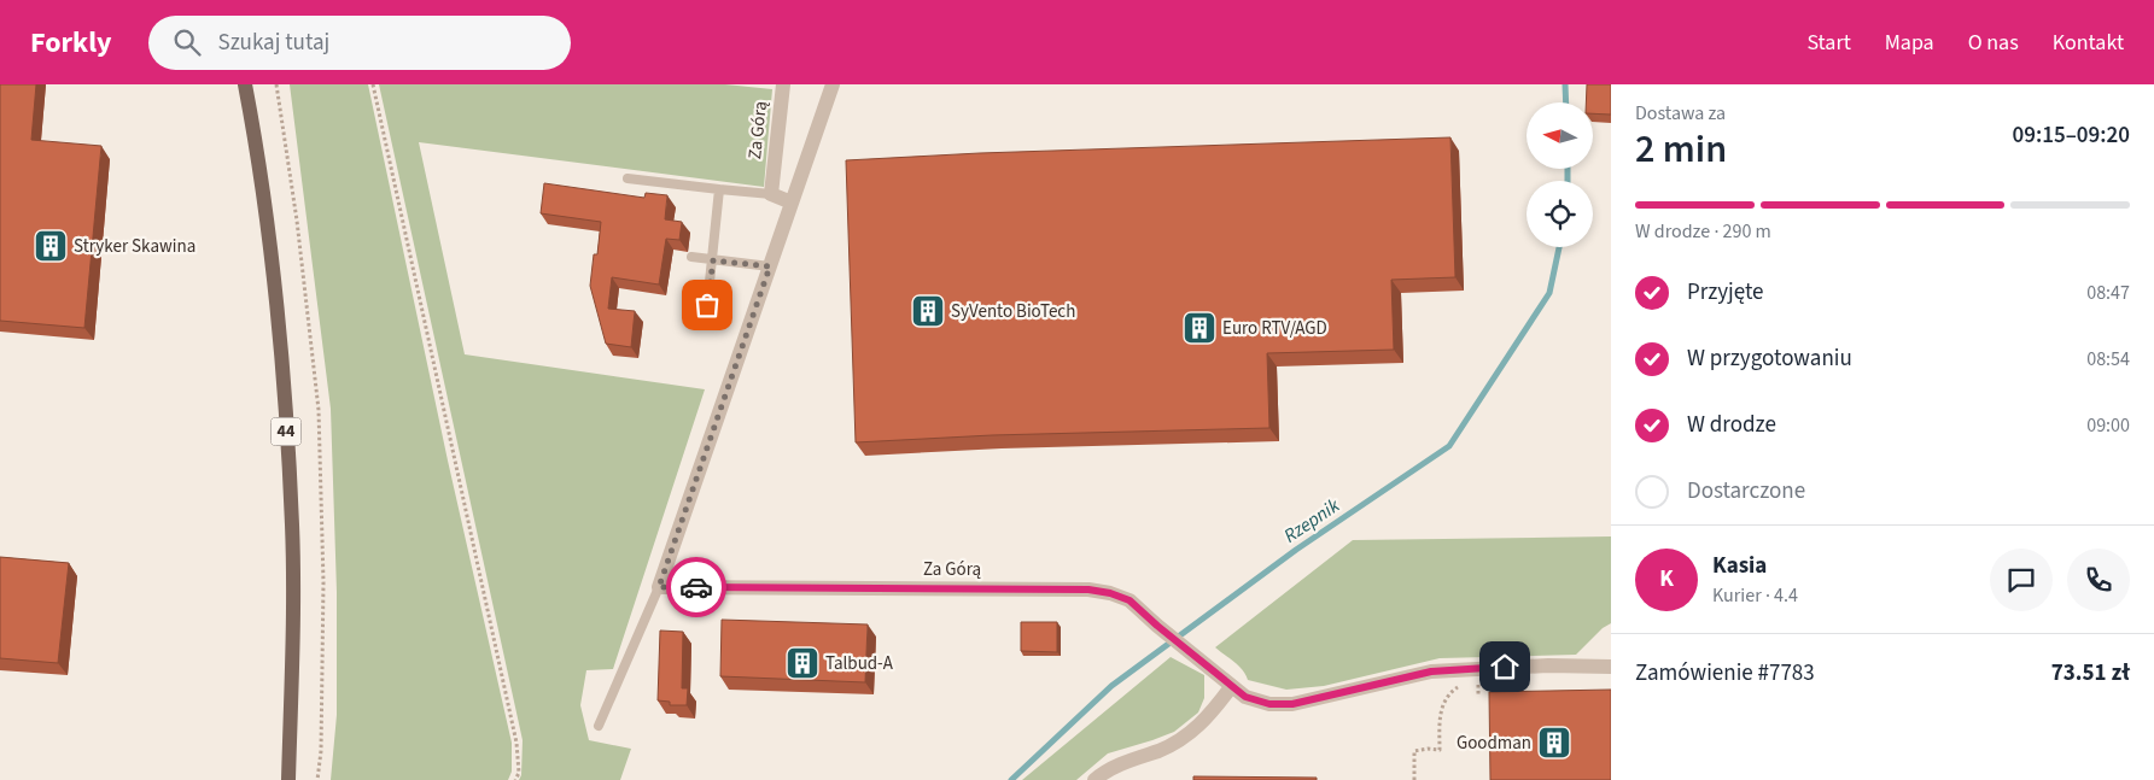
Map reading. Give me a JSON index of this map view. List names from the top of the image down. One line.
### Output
{"streets":{"main road":["44"],"street":["Za Górą"]},"water":["Rzepnik"],"places":{"building":["Stryker Skawina","SyVento BioTech","Euro RTV/AGD","Talbud-A","Goodman"]},"north":"left","page":{"header":"Forkly","search":"Szukaj tutaj","nav":["Start","Mapa","O nas","Kontakt"],"heading":["2 min","Dostawa za","09:15–09:20"],"panel":["Kasia","Kurier · 4.4","Zamówienie #7783","73.51 zł"],"bar":"W drodze · 290 m","list":[["Przyjęte","08:47"],["W przygotowaniu","08:54"],["W drodze","09:00"],"Dostarczone"],"round":"K"}}
